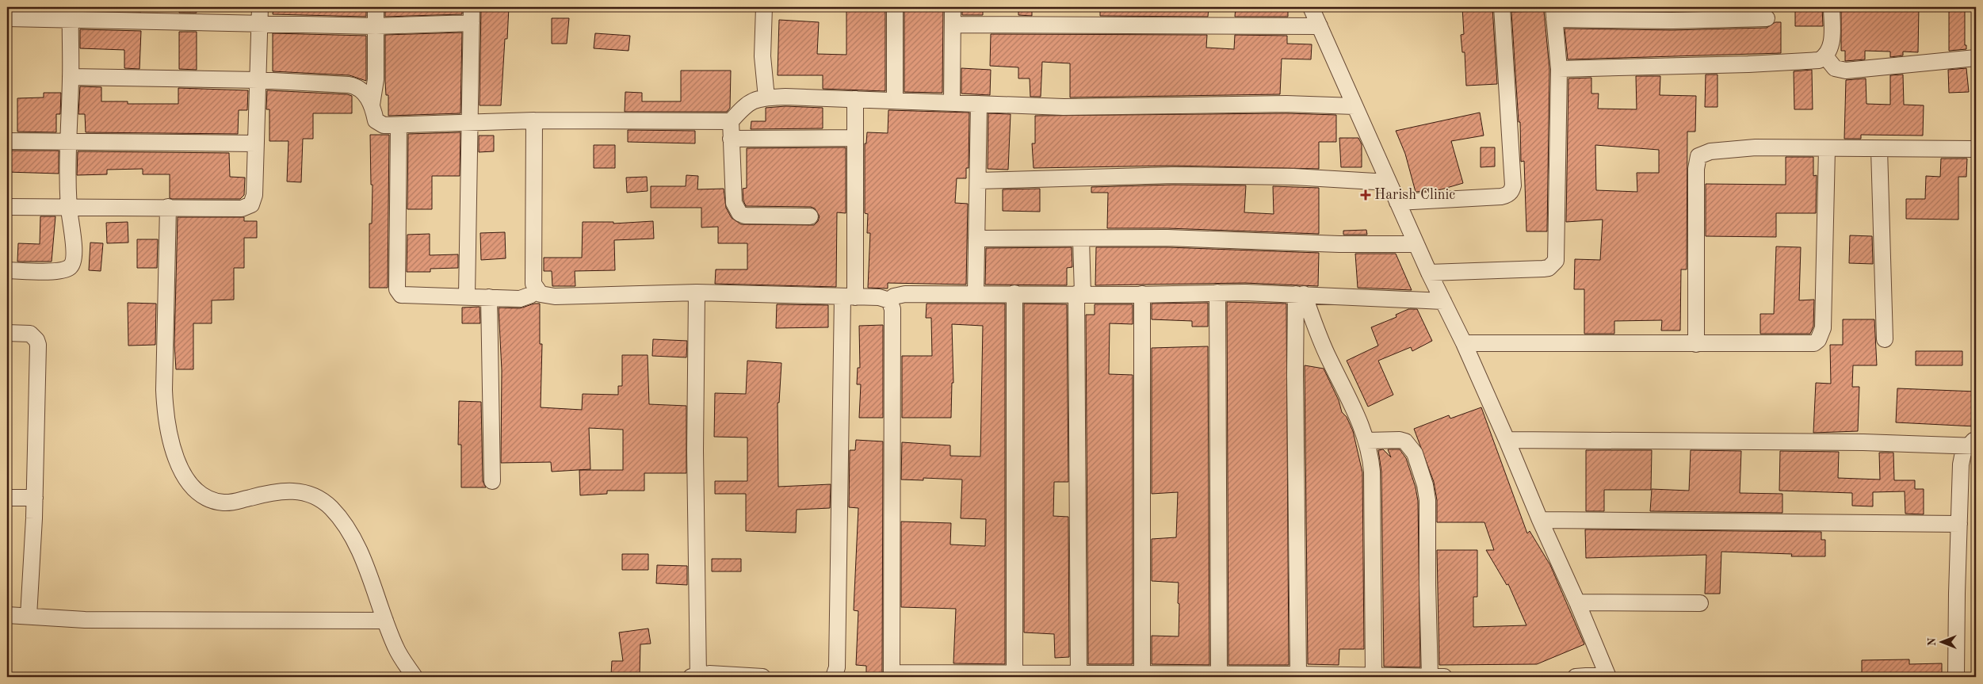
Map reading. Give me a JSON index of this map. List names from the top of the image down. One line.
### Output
{"places":{"health":["Harish Clinic"]},"north":"left"}
